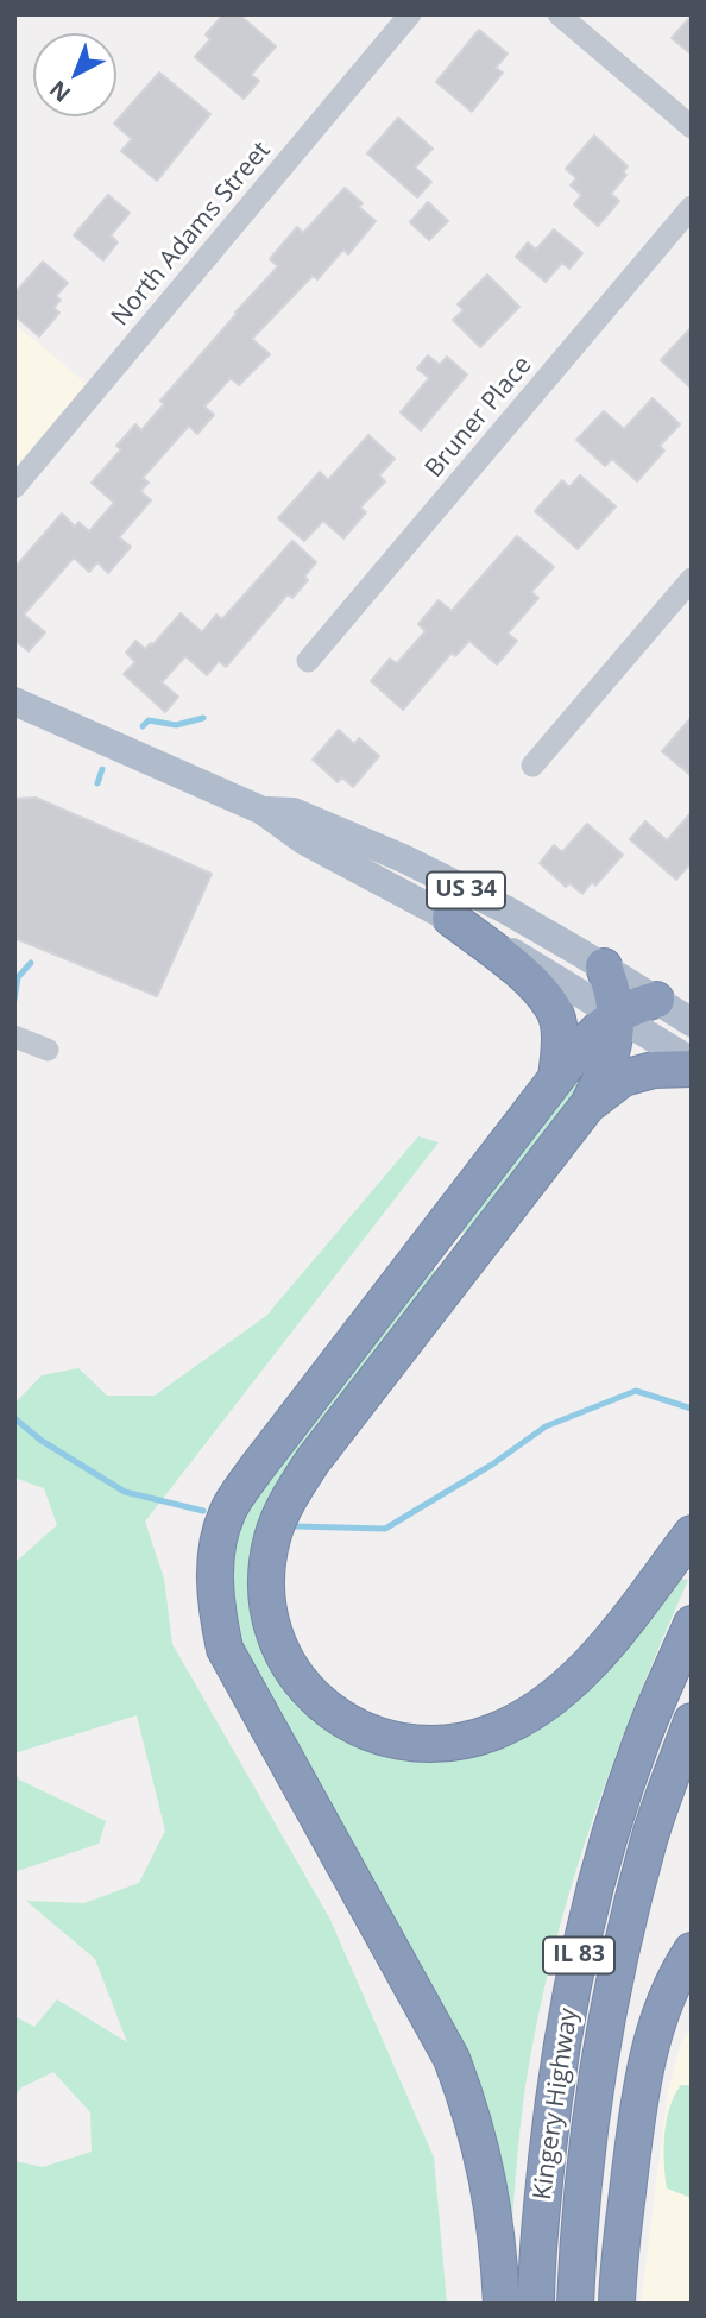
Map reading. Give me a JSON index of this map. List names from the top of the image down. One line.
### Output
{"streets":{"highway":["IL 83","Kingery Highway"],"main road":["US 34"],"street":["North Adams Street","Bruner Place"]},"north":"bottom left"}
